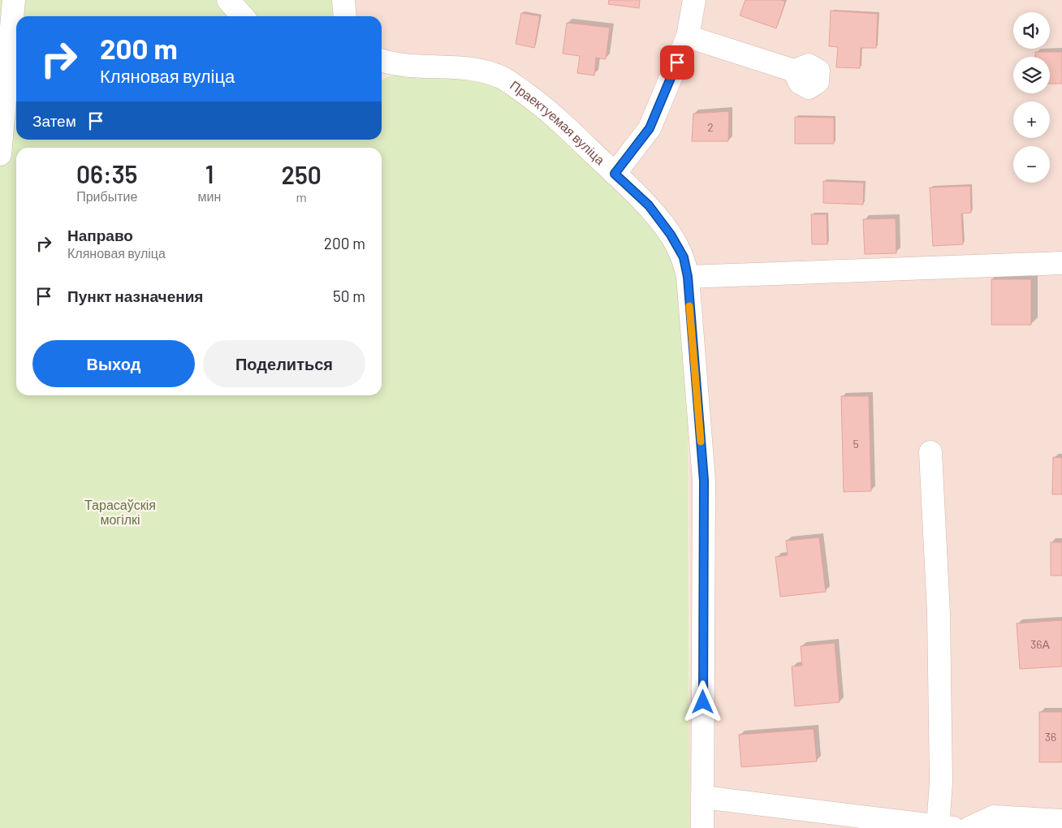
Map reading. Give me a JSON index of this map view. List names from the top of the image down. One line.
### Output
{"streets":{"street":["Праектуемая вуліца"]},"parks":["Тарасаўскія могілкі"],"house_numbers":["2","5","36А","36"],"page":{"map_buttons":["+","−"],"turn":["200 m","Кляновая вуліца"],"then":"Затем","eta":["06:35","Прибытие","1","мин","250","m"],"list":[{"name":"Направо","note":"Кляновая вуліца","value":"200 m"},{"name":"Пункт назначения","value":"50 m"}],"buttons":["Выход","Поделиться"]}}
